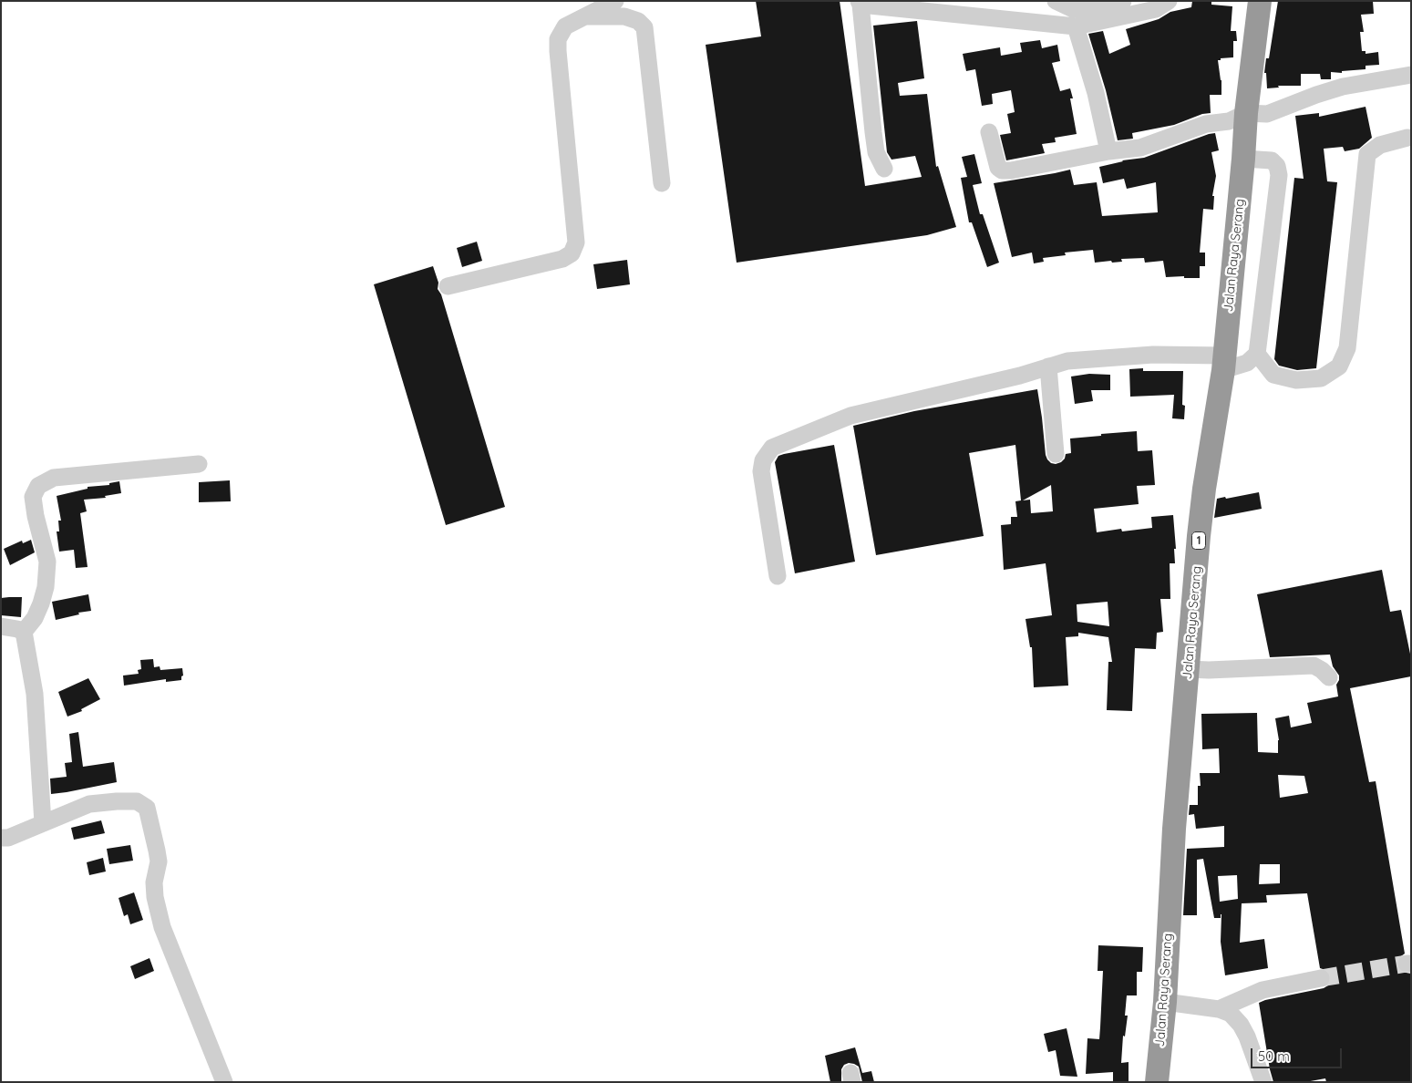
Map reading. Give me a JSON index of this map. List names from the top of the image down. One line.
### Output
{"streets":{"highway":["Jalan Raya Serang","1"]},"scale_bar":"50 m"}
